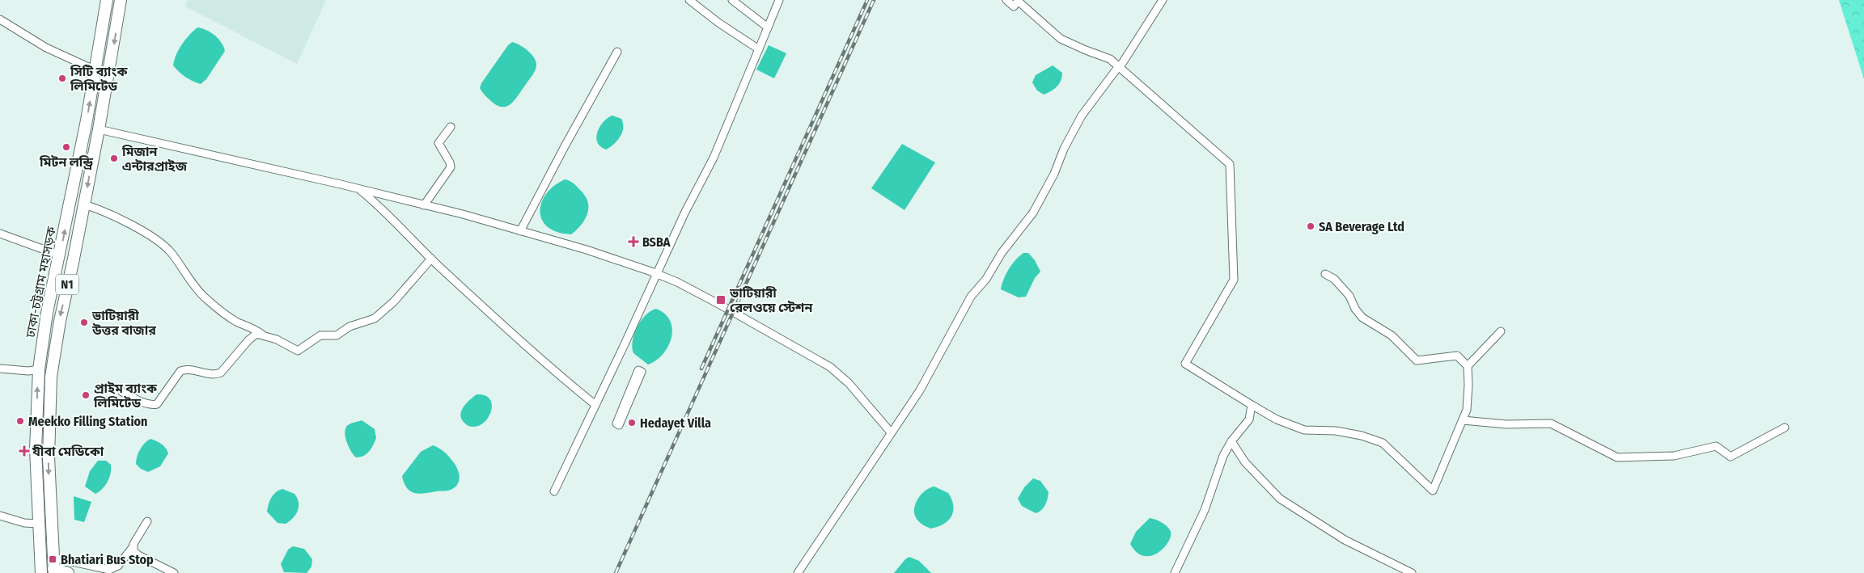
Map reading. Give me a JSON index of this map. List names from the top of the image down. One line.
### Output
{"streets":{"main road":["ঢাকা-চট্টগ্রাম মহাসড়ক","N1"]},"places":{"other":["সিটি ব্যাংক লিমিটেড","মিটন লন্ড্রি","মিজান এন্টারপ্রাইজ","SA Beverage Ltd","ভাটিয়ারী উত্তর বাজার","প্রাইম ব্যাংক লিমিটেড","Meekko Filling Station","Hedayet Villa"],"health":["BSBA","যীবা মেডিকো"],"transit":["ভাটিয়ারী রেলওয়ে স্টেশন","Bhatiari Bus Stop"]}}
